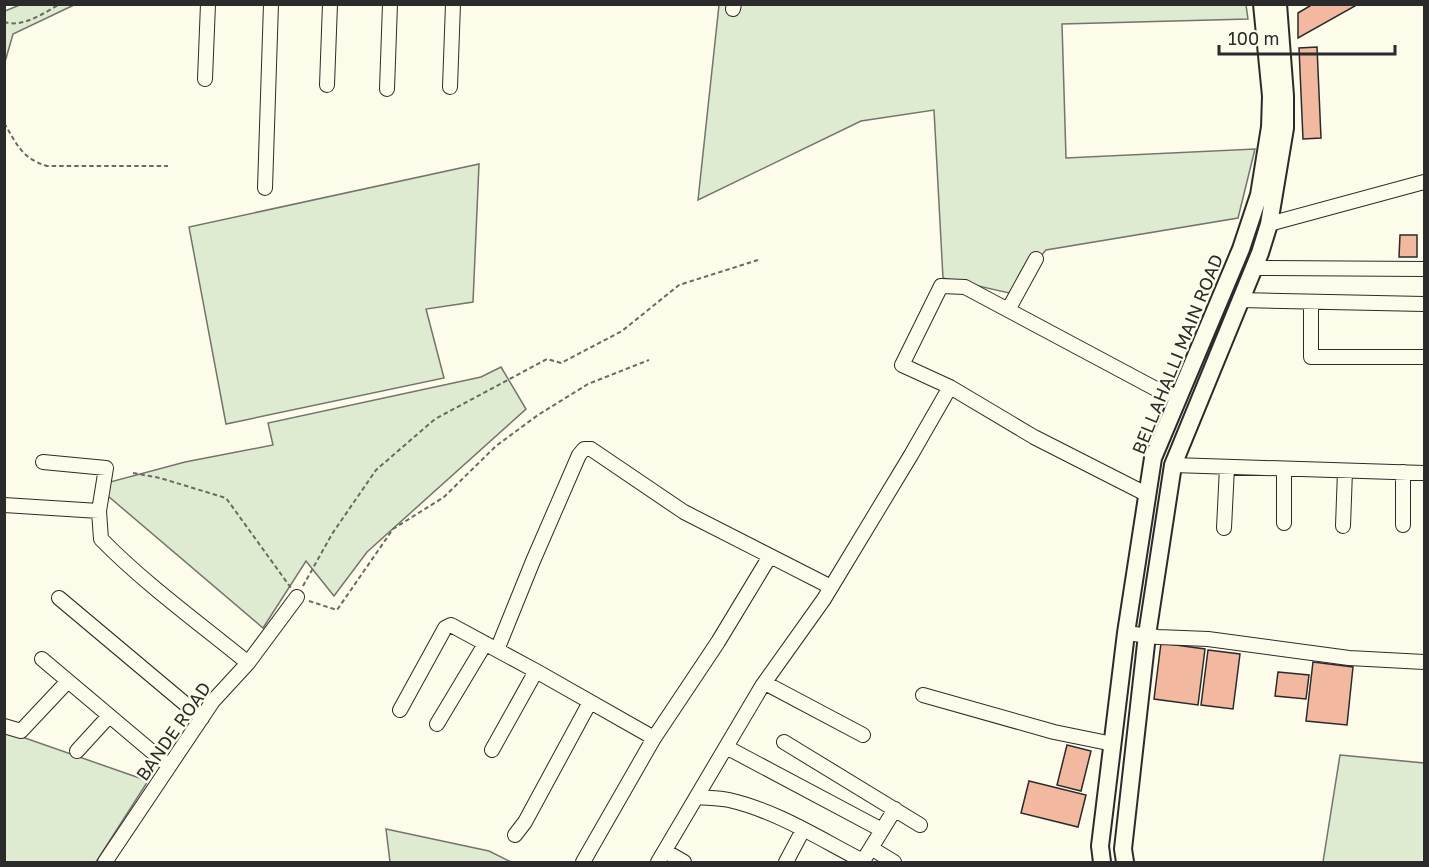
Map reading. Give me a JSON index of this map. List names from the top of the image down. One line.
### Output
{"streets":{"main road":["BELLAHALLI MAIN ROAD"],"street":["BANDE ROAD"]},"scale_bar":"100 m"}
